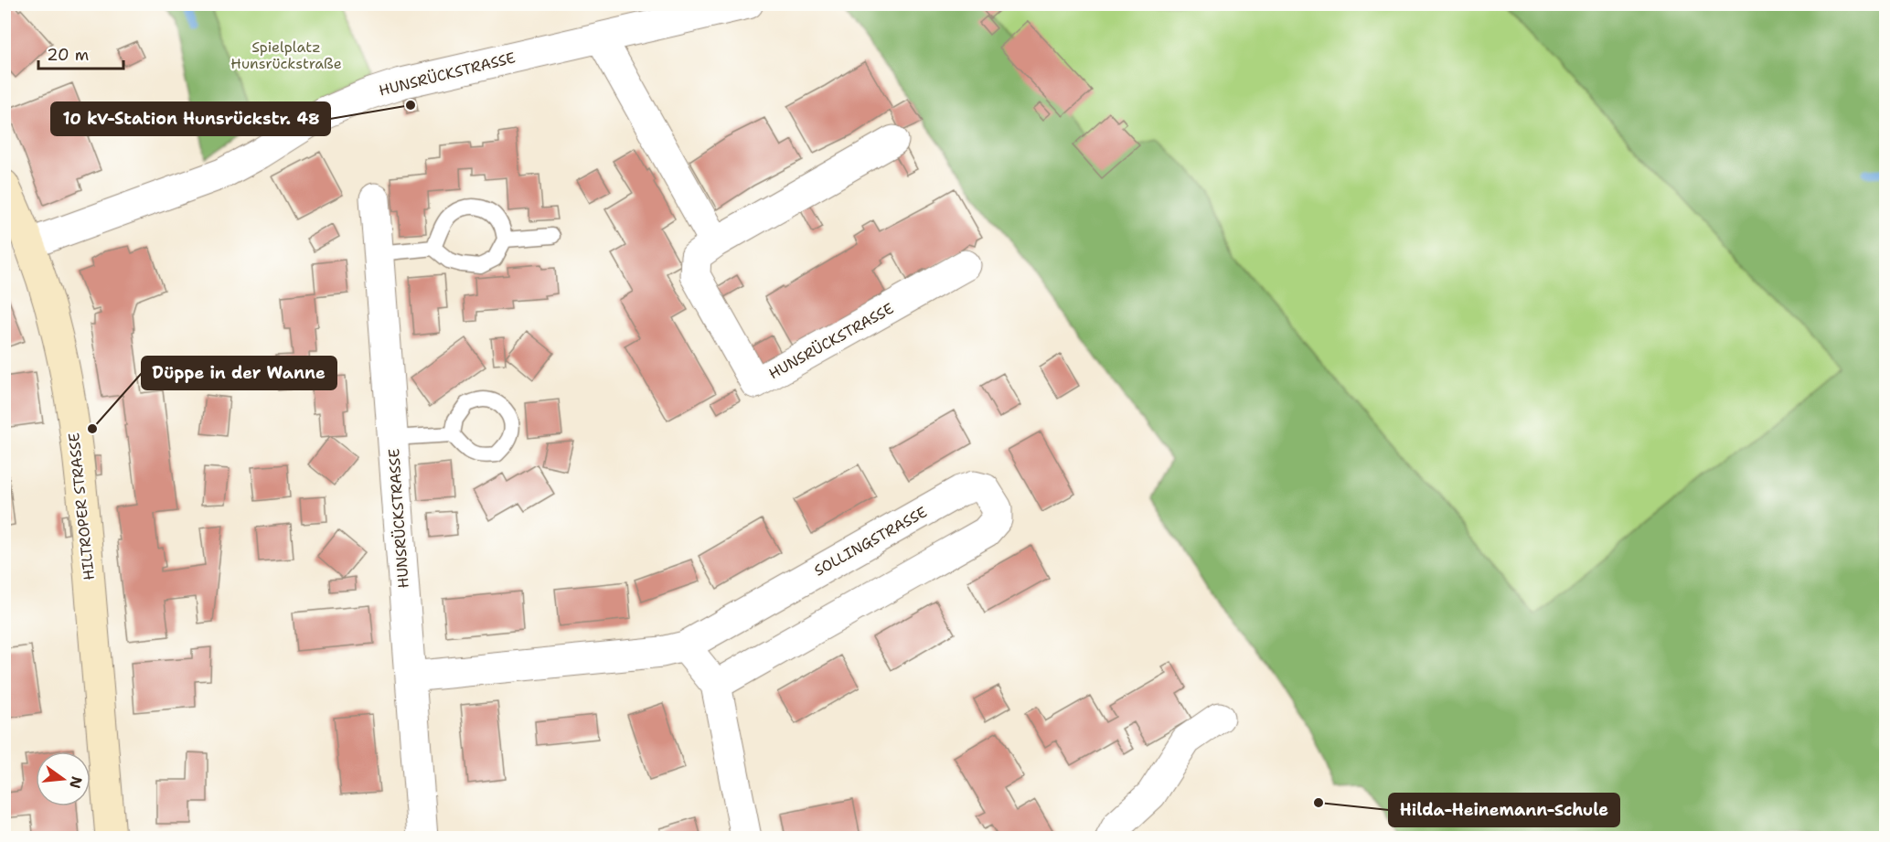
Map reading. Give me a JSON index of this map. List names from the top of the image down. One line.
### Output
{"streets":{"street":["HUNSRÜCKSTRASSE","HILTROPER STRASSE","SOLLINGSTRASSE"]},"crossings":[["HUNSRÜCKSTRASSE","HILTROPER STRASSE"],["HUNSRÜCKSTRASSE","SOLLINGSTRASSE"]],"parks":["Spielplatz Hunsrückstraße"],"places":["10 kV-Station Hunsrückstr. 48","Düppe in der Wanne","Hilda-Heinemann-Schule"],"scale_bar":"20 m","north":"right"}
